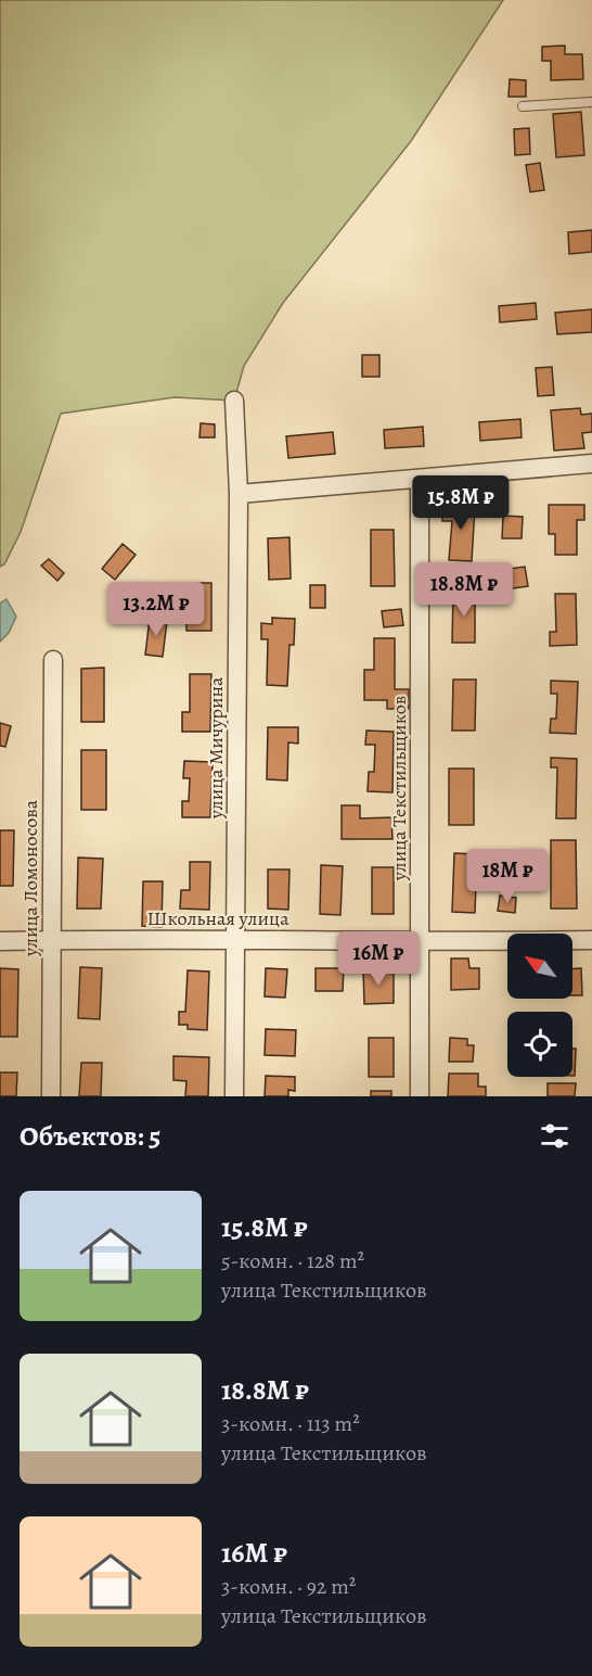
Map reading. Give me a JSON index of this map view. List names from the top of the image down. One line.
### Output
{"streets":{"street":["улица Мичурина","улица Текстильщиков","улица Ломоносова","Школьная улица"]},"crossings":[["улица Мичурина","Школьная улица"],["улица Текстильщиков","Школьная улица"],["улица Ломоносова","Школьная улица"]],"north":"top left","page":{"price":["15.8M ₽","18.8M ₽","13.2M ₽","18M ₽","16M ₽"],"heading":"Объектов: 5","list":[{"name":"15.8M ₽","note":"5-комн. · 128 m² · улица Текстильщиков"},{"name":"18.8M ₽","note":"3-комн. · 113 m² · улица Текстильщиков"},{"name":"16M ₽","note":"3-комн. · 92 m² · улица Текстильщиков"}]}}
